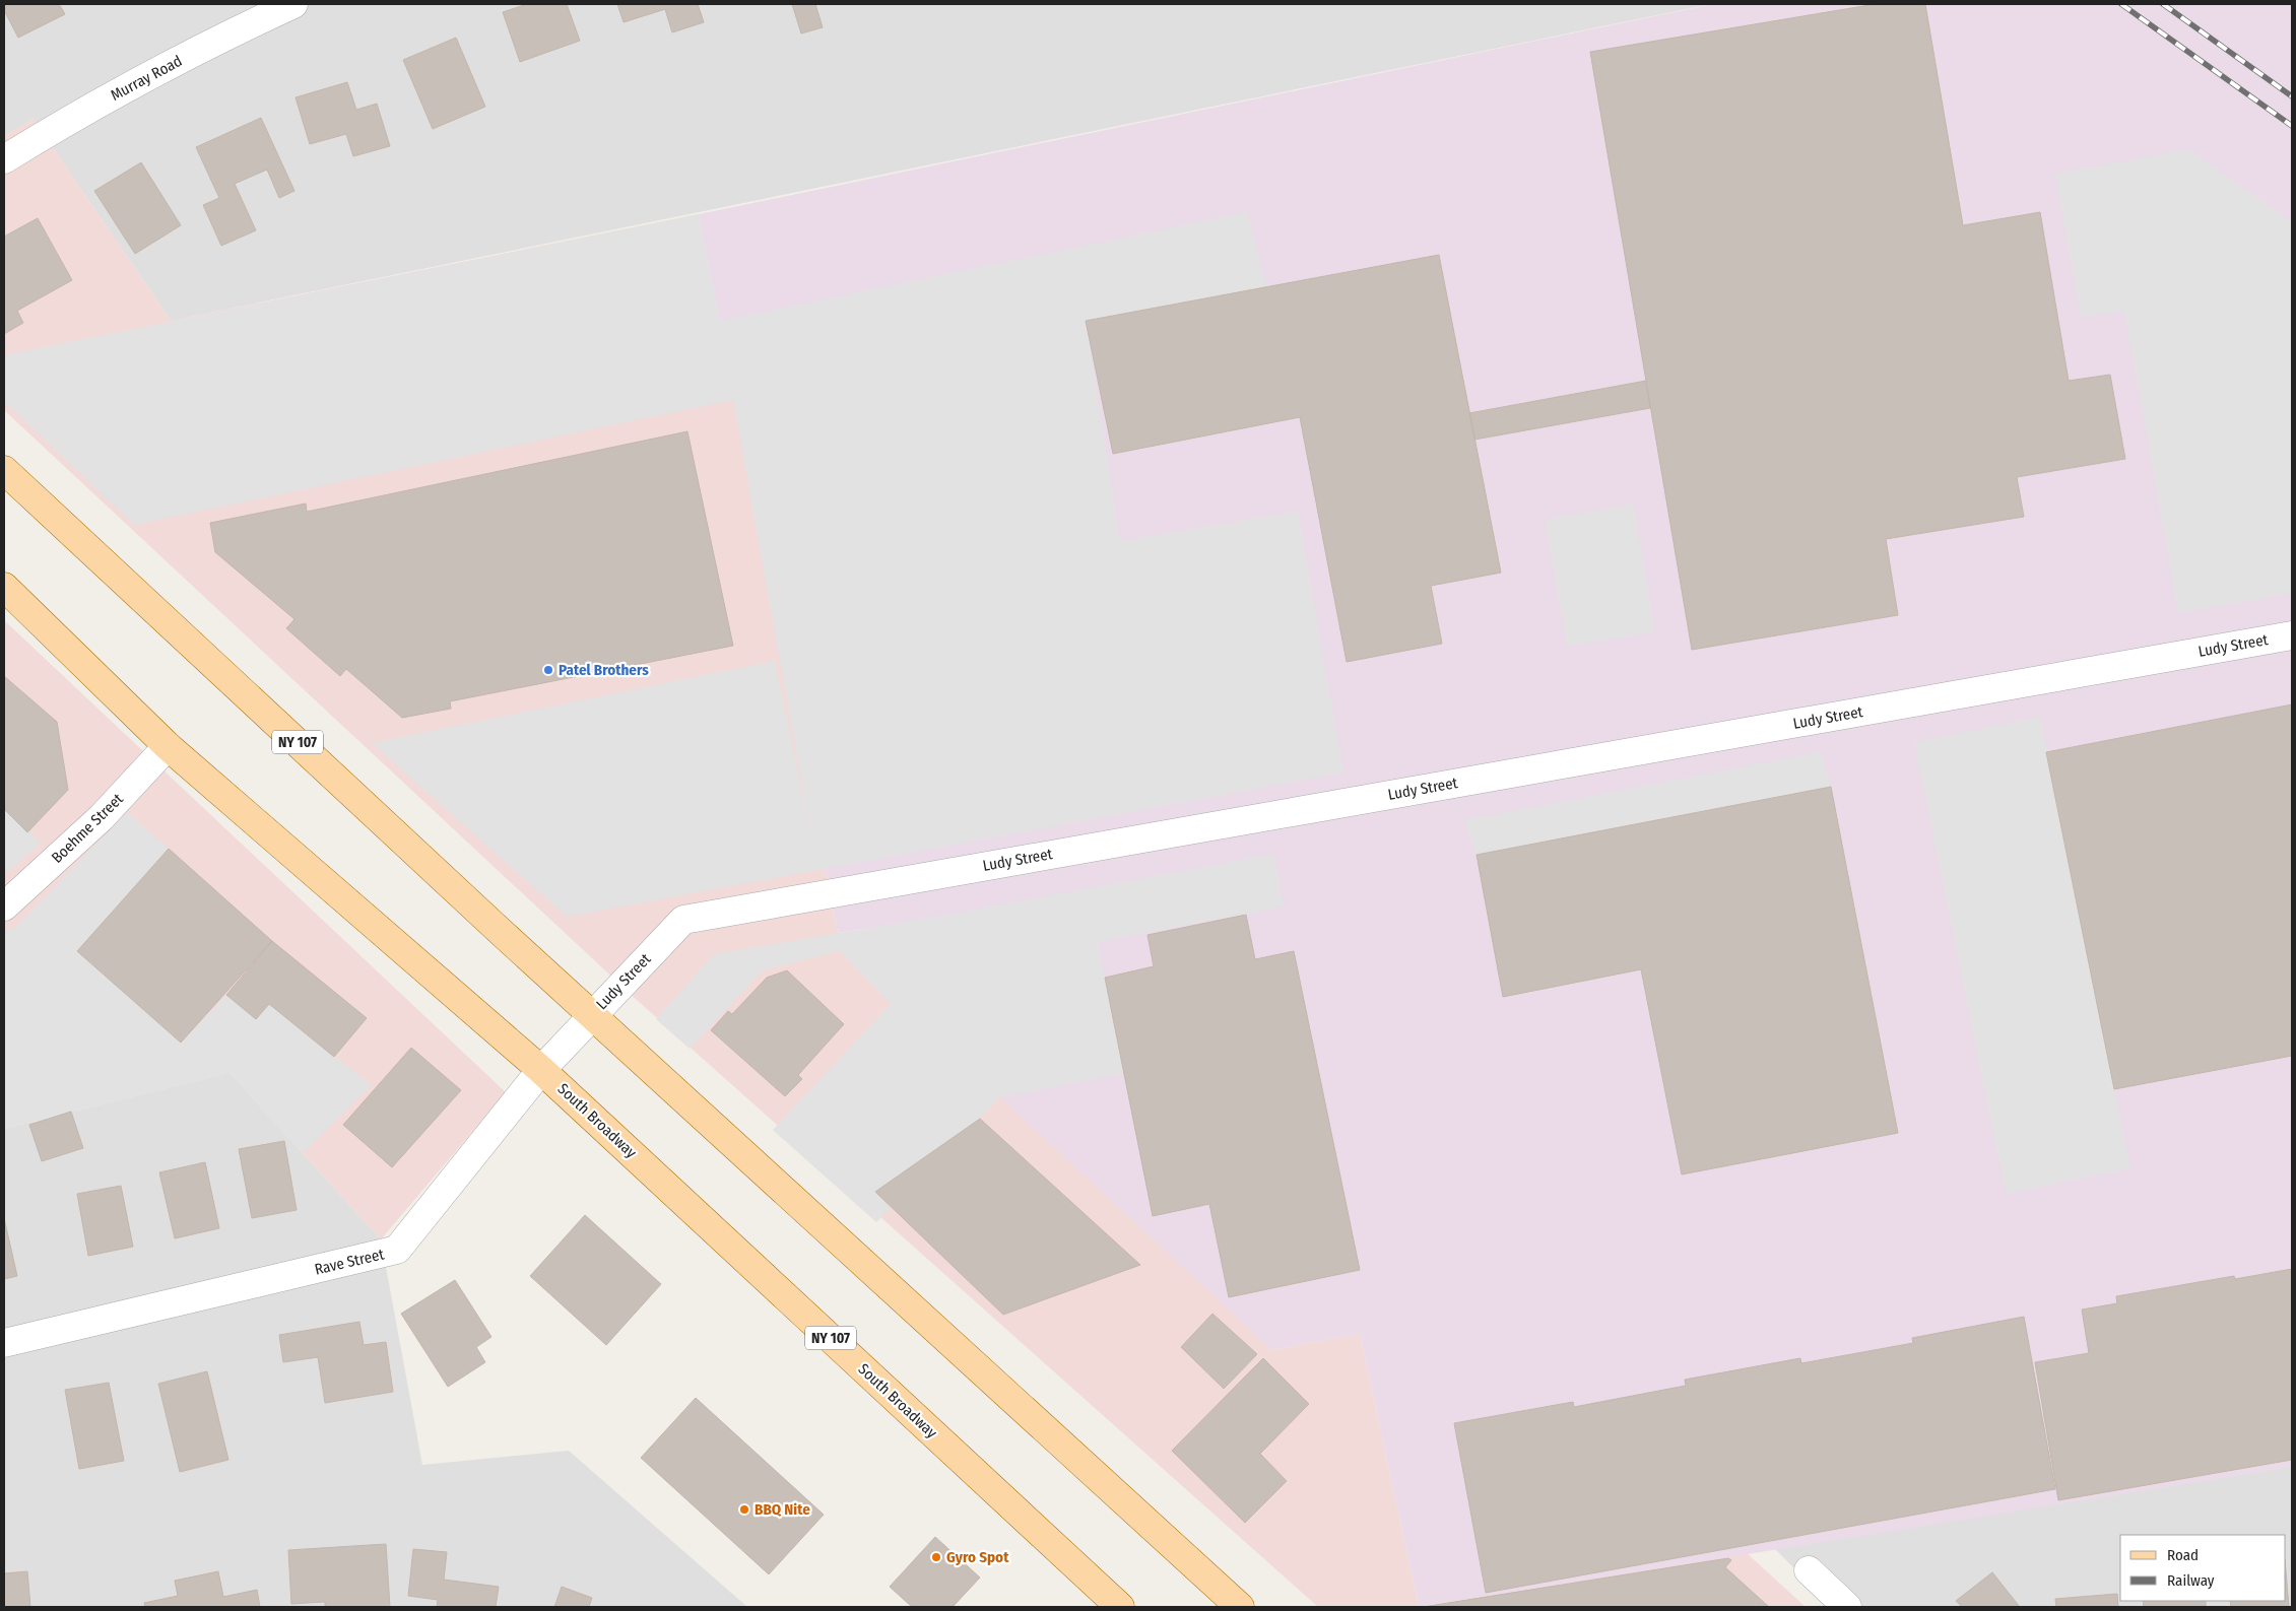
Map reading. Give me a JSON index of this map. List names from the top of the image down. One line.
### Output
{"streets":{"main road":["NY 107","South Broadway"],"street":["Murray Road","Ludy Street","Boehme Street","Rave Street"]},"crossings":[["Ludy Street","NY 107"],["Ludy Street","Rave Street"],["NY 107","Boehme Street"],["NY 107","South Broadway"],["NY 107","Rave Street"],["South Broadway","Rave Street"]],"places":["Patel Brothers","BBQ Nite","Gyro Spot"],"legend":["Road","Railway"]}
